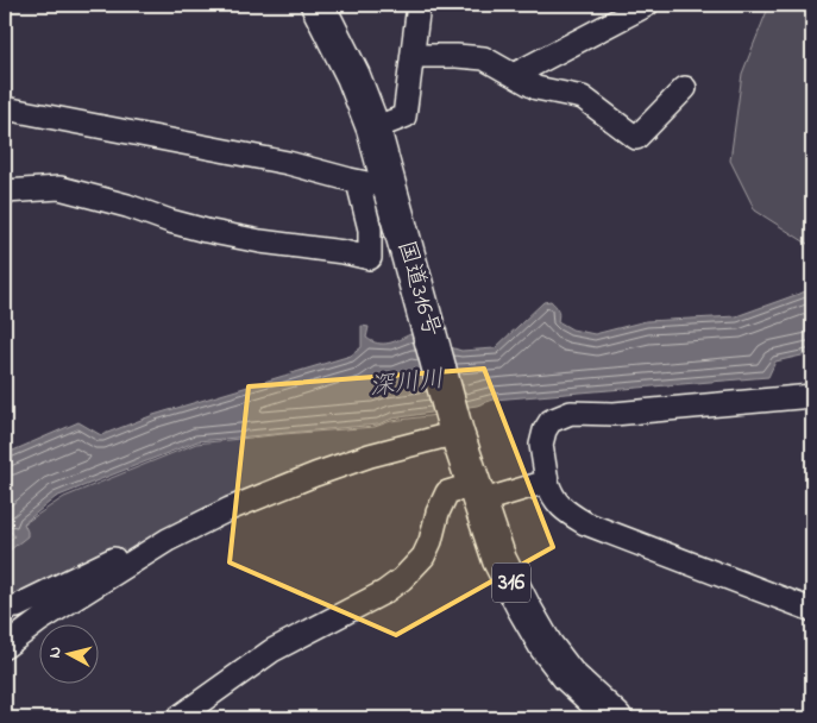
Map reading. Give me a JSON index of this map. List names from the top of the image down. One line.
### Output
{"streets":{"highway":["国道316号","316"]},"water":["深川川"],"north":"left"}
